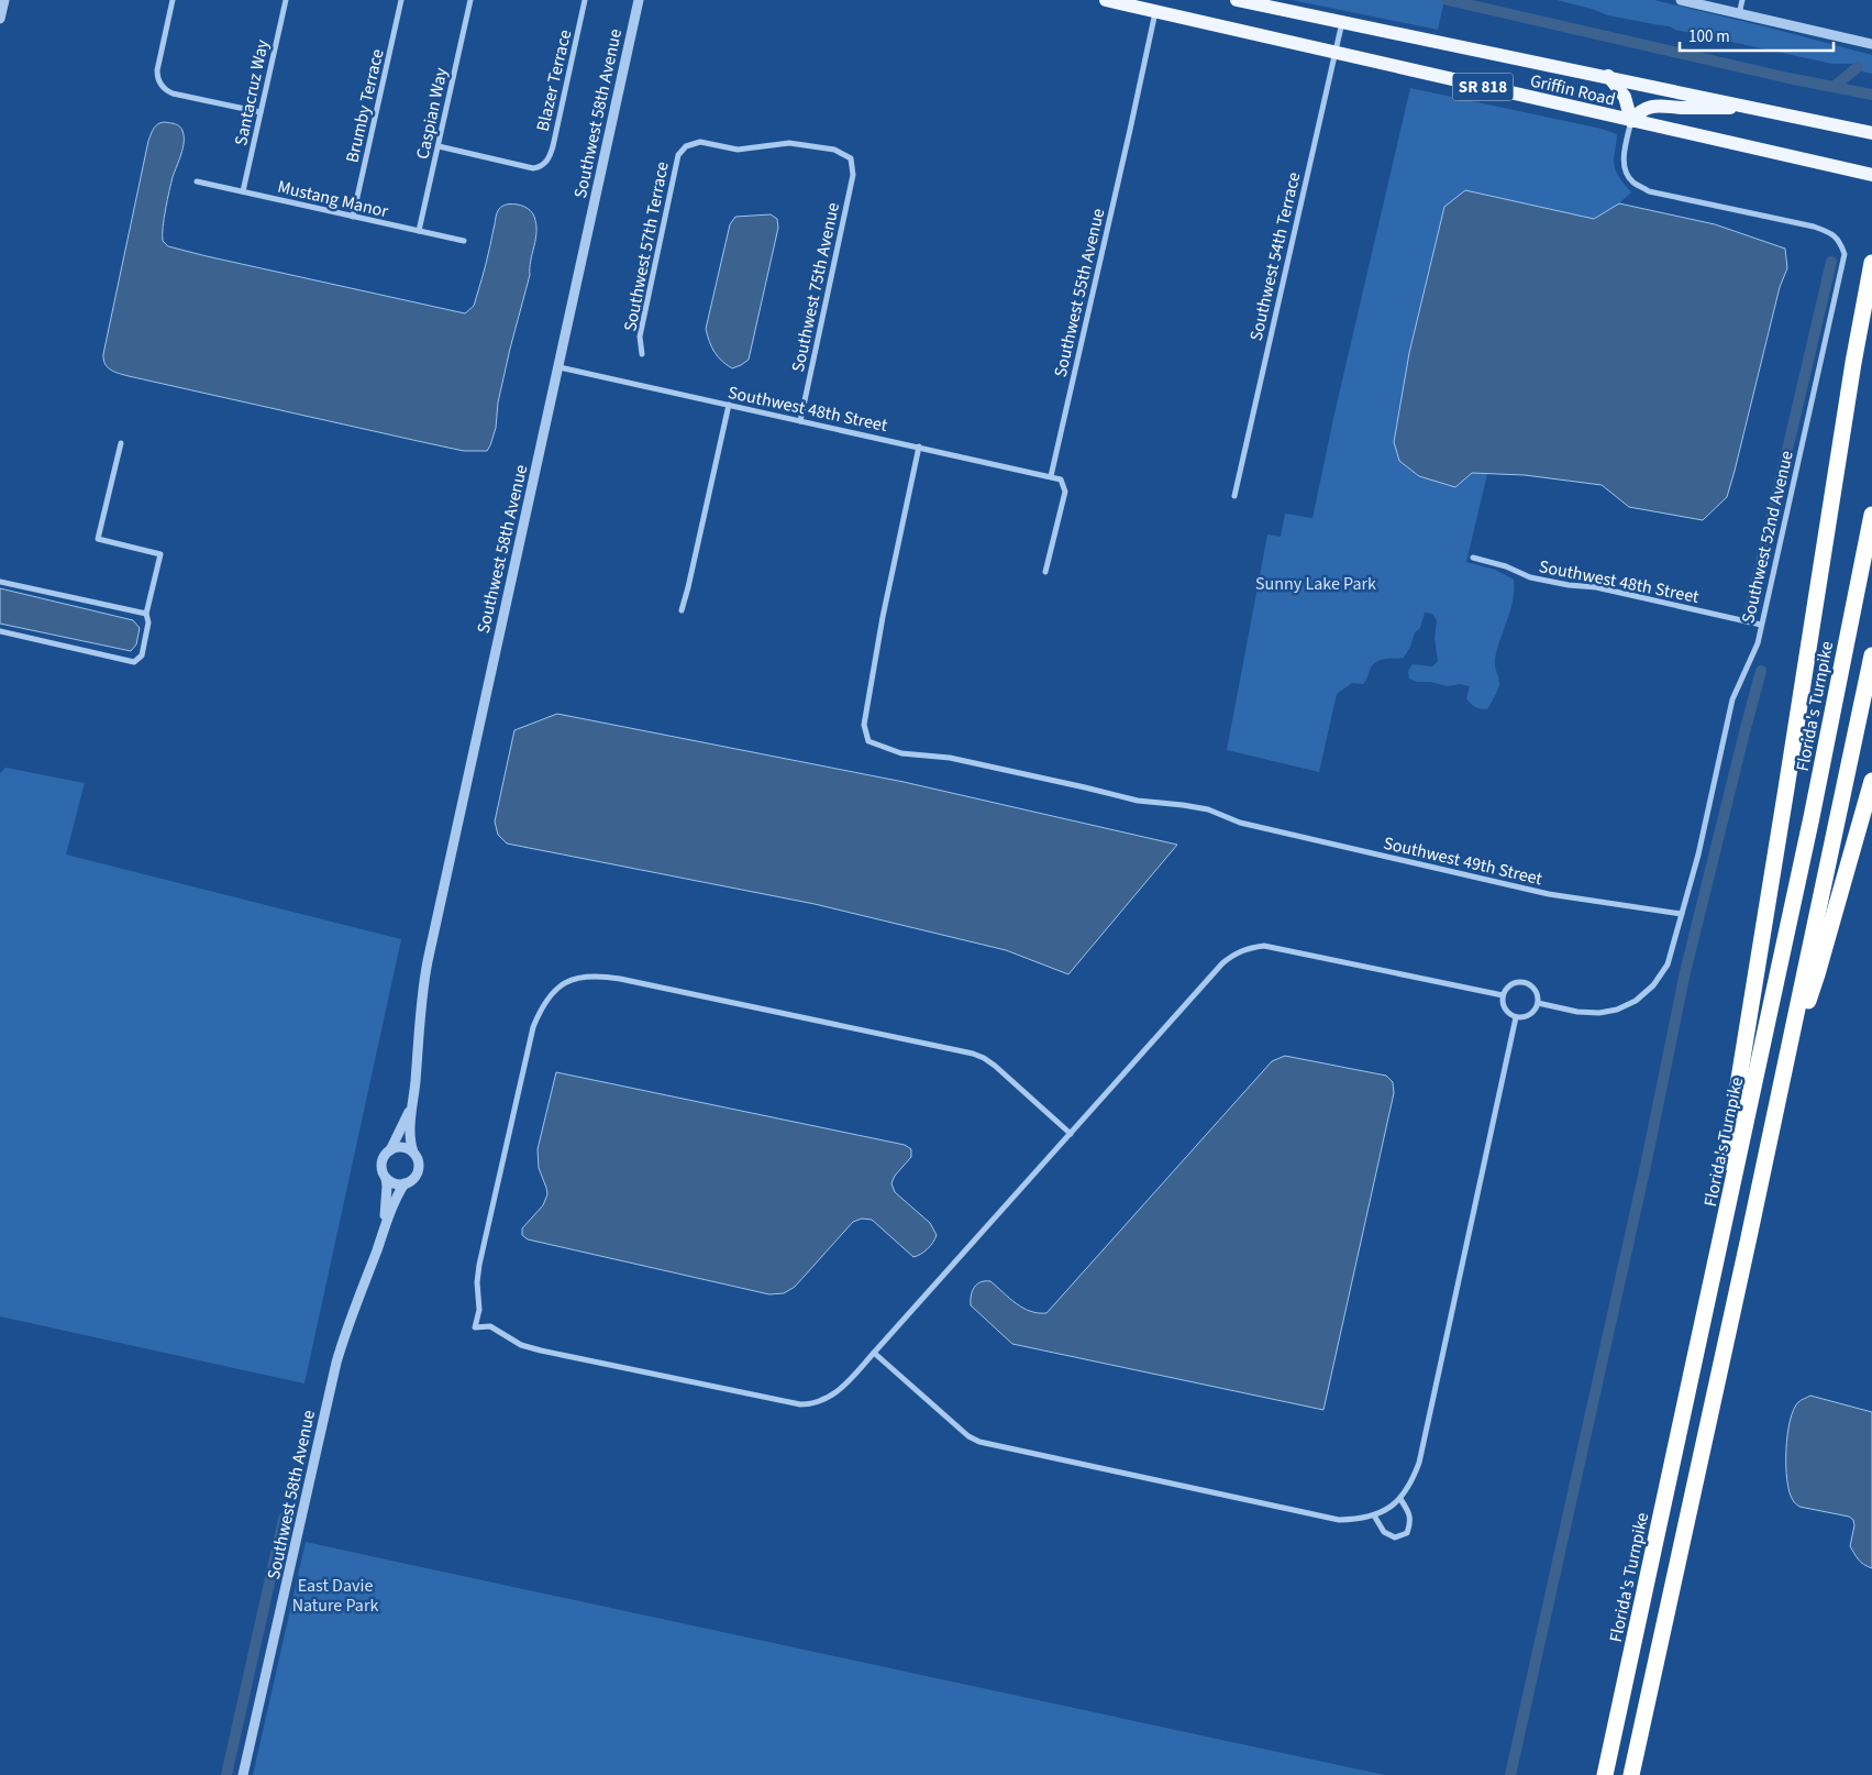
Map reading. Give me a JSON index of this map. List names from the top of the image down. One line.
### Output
{"streets":{"highway":["Florida's Turnpike"],"main road":["SR 818","Griffin Road"],"street":["Blazer Terrace","Santacruz Way","Brumby Terrace","Caspian Way","Southwest 58th Avenue","Mustang Manor","Southwest 57th Terrace","Southwest 54th Terrace","Southwest 75th Avenue","Southwest 55th Avenue","Southwest 48th Street","Southwest 52nd Avenue","Southwest 49th Street"]},"crossings":[["Blazer Terrace","Caspian Way"],["Griffin Road","Southwest 54th Terrace"],["Griffin Road","Southwest 55th Avenue"],["Griffin Road","Southwest 52nd Avenue"],["Santacruz Way","Mustang Manor"],["Brumby Terrace","Mustang Manor"],["Caspian Way","Mustang Manor"],["Southwest 58th Avenue","Southwest 48th Street"],["Southwest 57th Terrace","Southwest 75th Avenue"],["Southwest 75th Avenue","Southwest 48th Street"],["Southwest 55th Avenue","Southwest 48th Street"],["Southwest 48th Street","Southwest 52nd Avenue"],["Southwest 48th Street","Southwest 49th Street"],["Southwest 52nd Avenue","Southwest 49th Street"]],"parks":["Sunny Lake Park","East Davie Nature Park"],"scale_bar":"100 m"}
